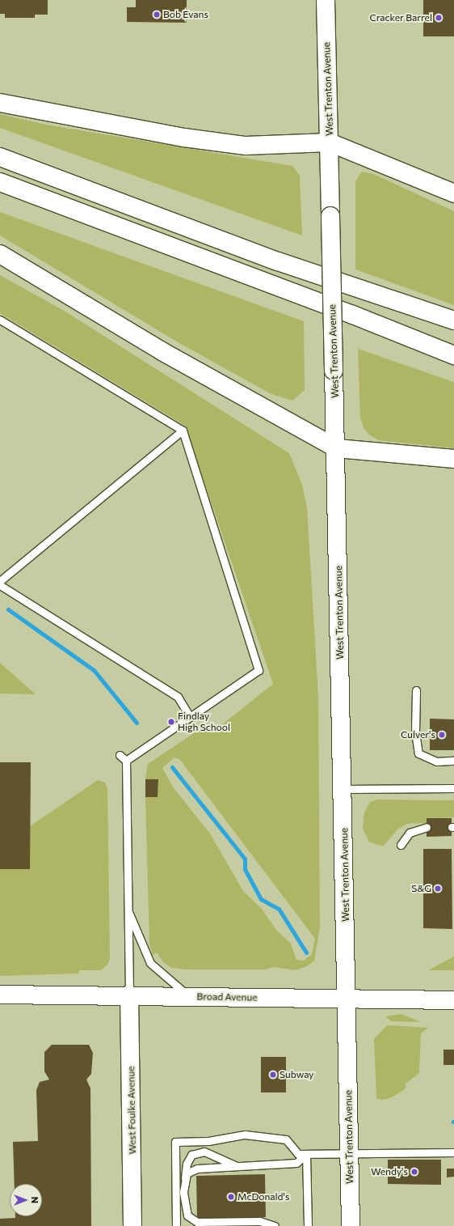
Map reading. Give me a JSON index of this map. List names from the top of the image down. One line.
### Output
{"streets":{"main road":["West Trenton Avenue","Broad Avenue","West Foulke Avenue"]},"crossings":[["West Trenton Avenue","Broad Avenue"],["Broad Avenue","West Foulke Avenue"]],"places":["Bob Evans","Cracker Barrel","Findlay High School","Culver's","S&G","Subway","Wendy's","McDonald's"],"north":"right"}
